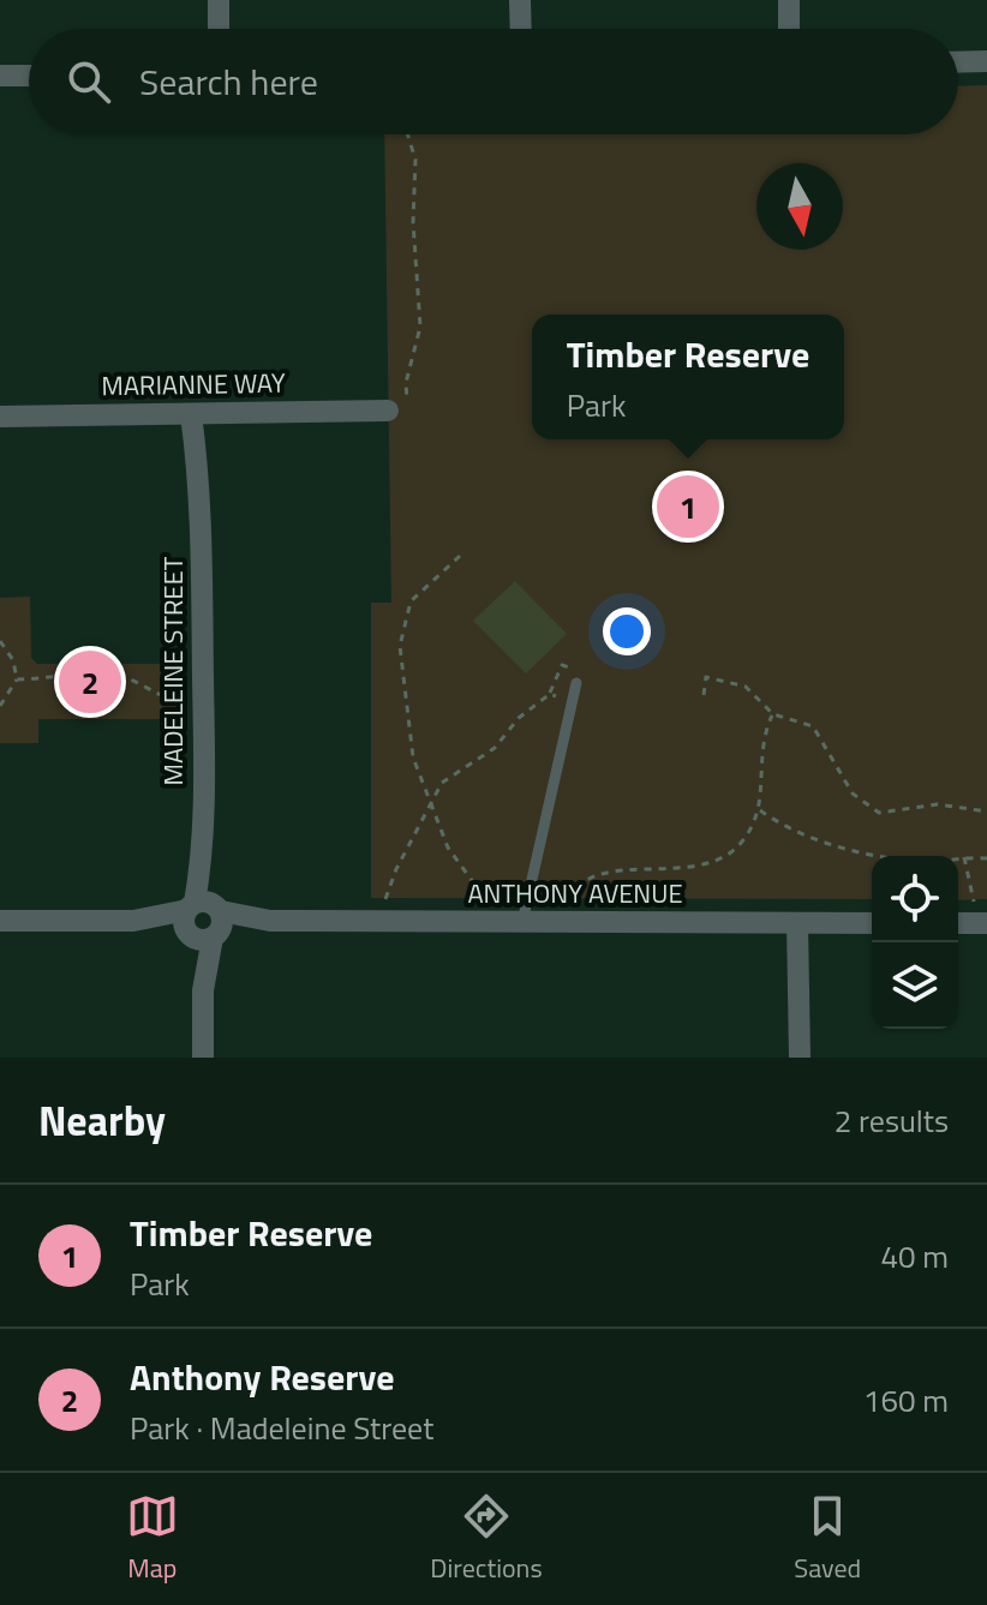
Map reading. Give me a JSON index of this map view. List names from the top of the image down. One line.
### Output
{"streets":{"street":["MARIANNE WAY","MADELEINE STREET","ANTHONY AVENUE"]},"crossings":[["MARIANNE WAY","MADELEINE STREET"],["MADELEINE STREET","ANTHONY AVENUE"]],"north":"bottom","page":{"search":"Search here","popup":["Timber Reserve","Park"],"pins":["1","2"],"heading":["Nearby","2 results"],"list":[{"mark":"1","name":"Timber Reserve","note":"Park","value":"40 m"},{"mark":"2","name":"Anthony Reserve","note":"Park · Madeleine Street","value":"160 m"}],"nav":["Map","Directions","Saved"]}}
